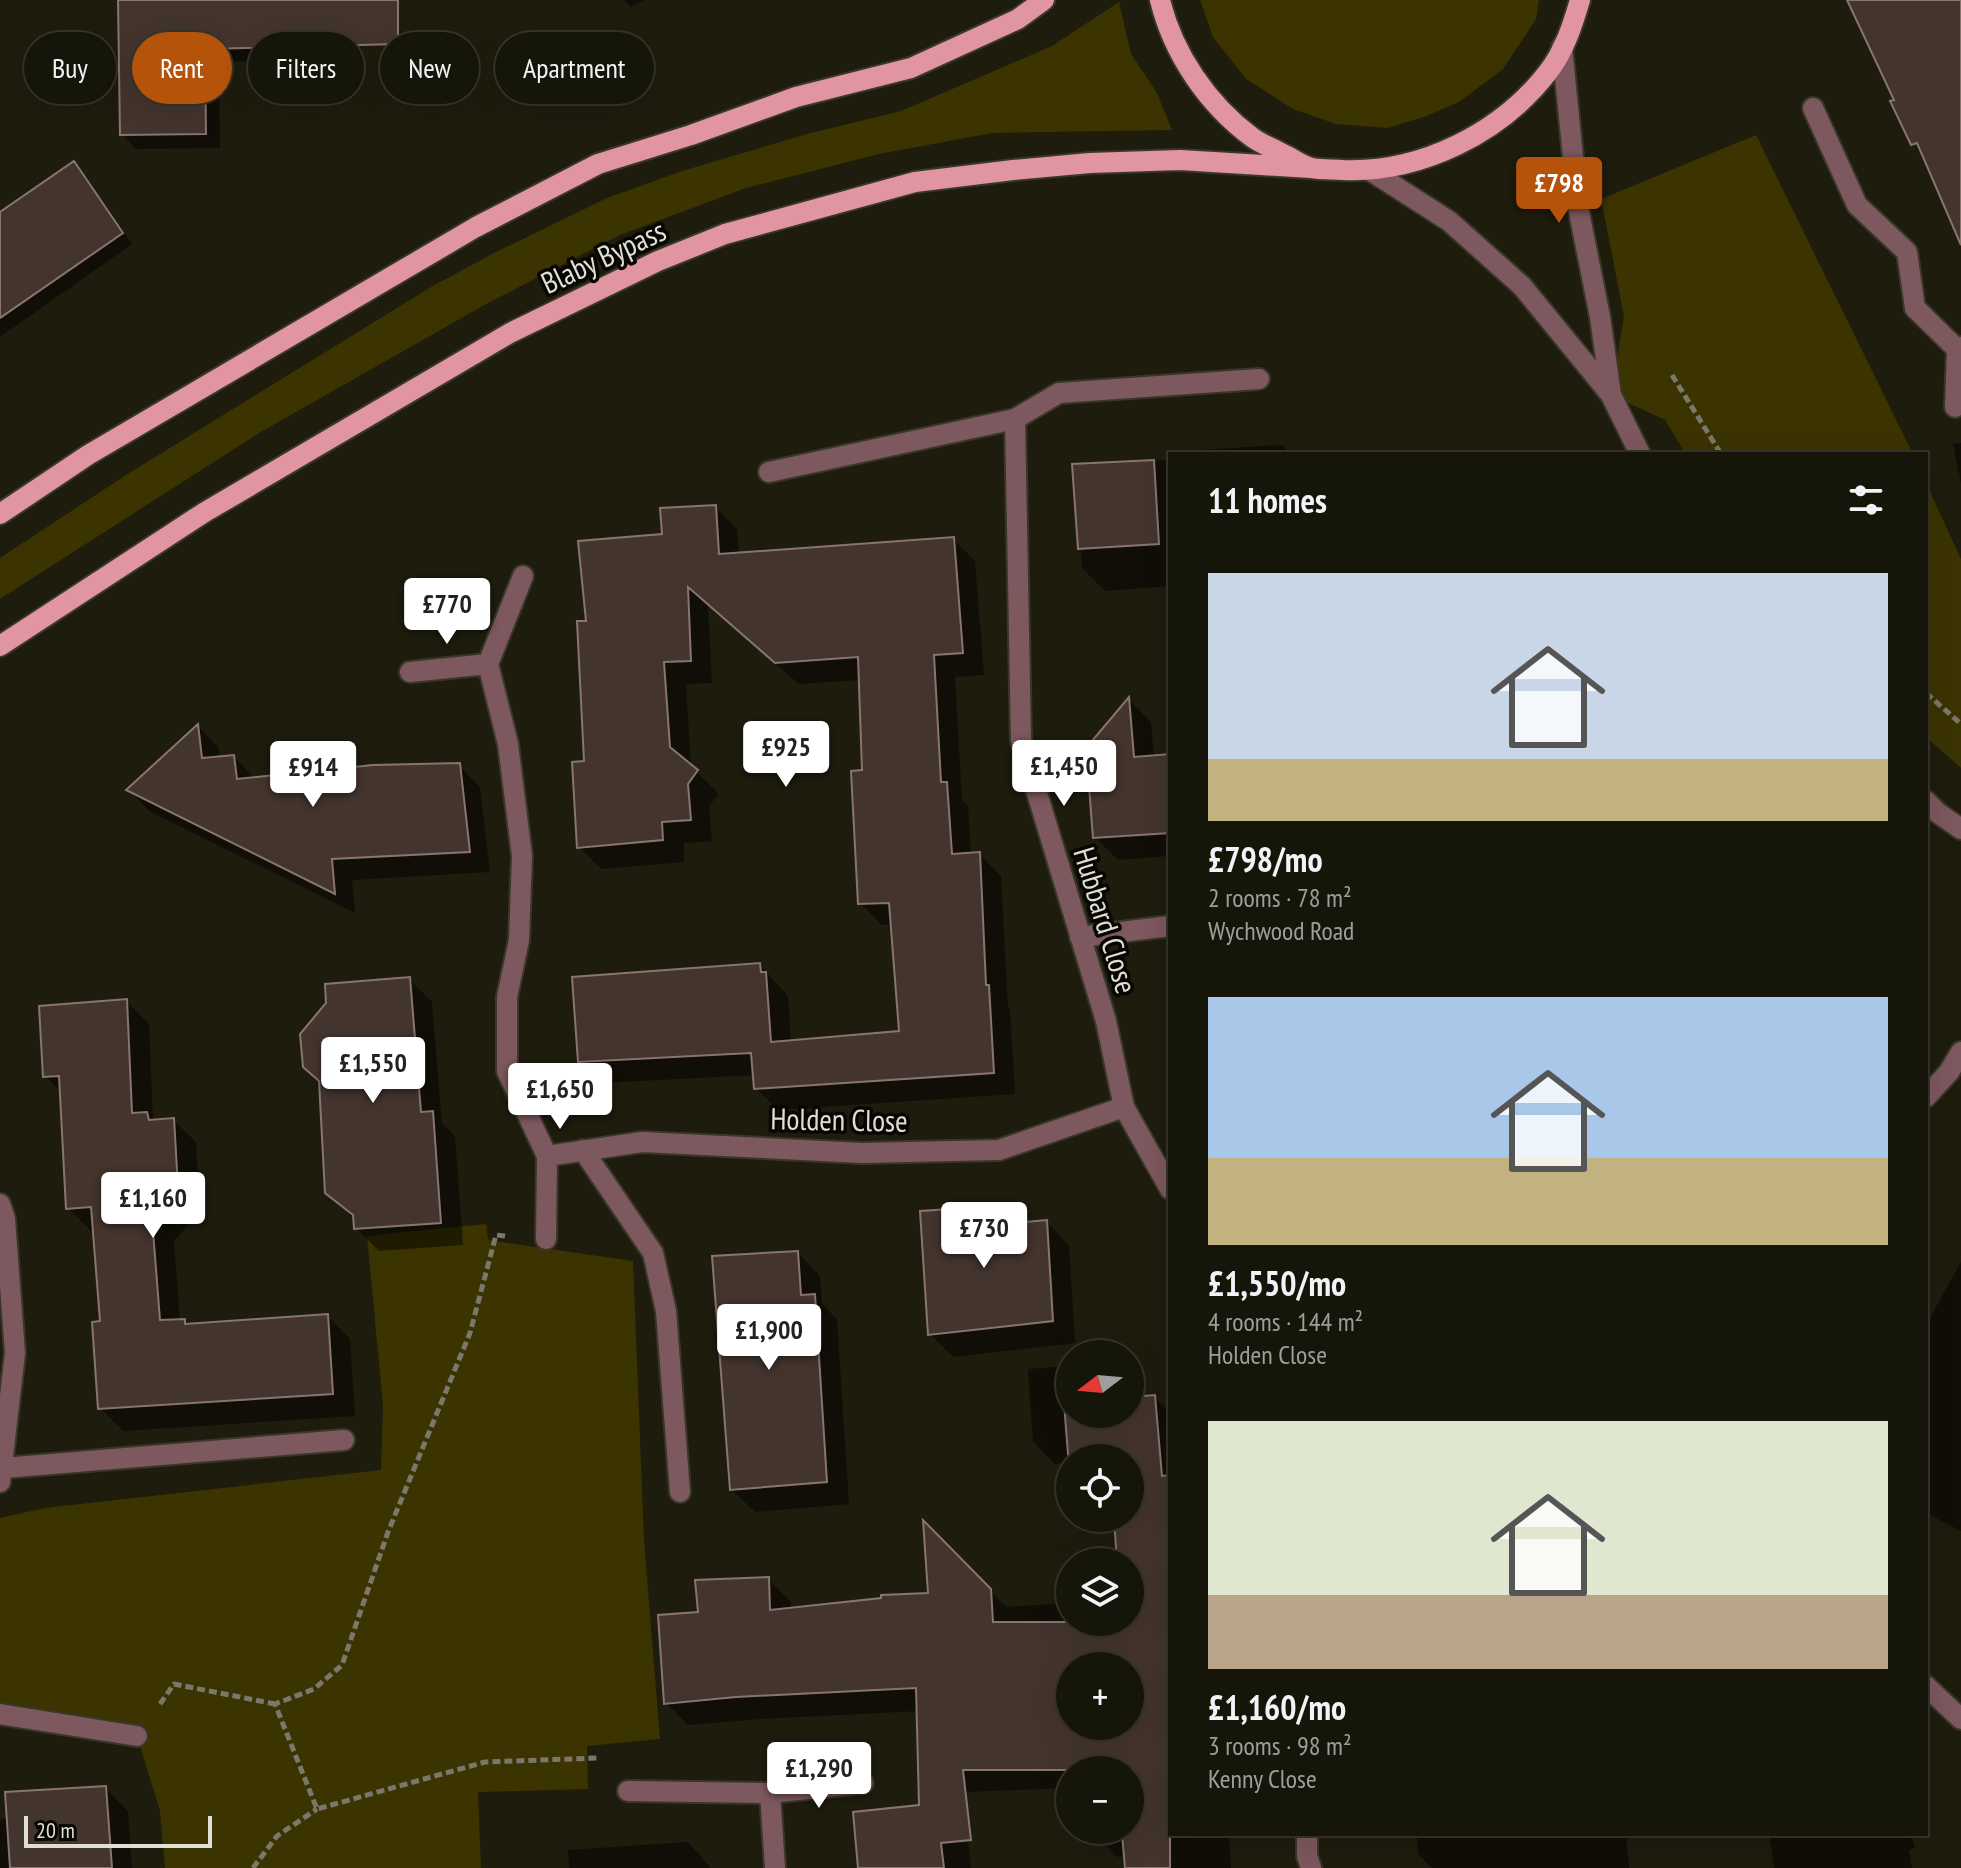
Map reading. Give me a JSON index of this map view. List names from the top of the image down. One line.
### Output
{"streets":{"main road":["Blaby Bypass"],"street":["Hubbard Close","Holden Close"]},"crossings":[["Hubbard Close","Holden Close"]],"scale_bar":"20 m","north":"left","page":{"chip":["Buy","Rent","Filters","New","Apartment"],"price":["£798","£770","£925","£1,450","£914","£1,550","£1,650","£1,160","£730","£1,900","£1,290"],"heading":"11 homes","list":[{"name":"£798/mo","note":"2 rooms · 78 m² · Wychwood Road"},{"name":"£1,550/mo","note":"4 rooms · 144 m² · Holden Close"},{"name":"£1,160/mo","note":"3 rooms · 98 m² · Kenny Close"}],"map_buttons":["+","−"],"scale":"20 m"}}
